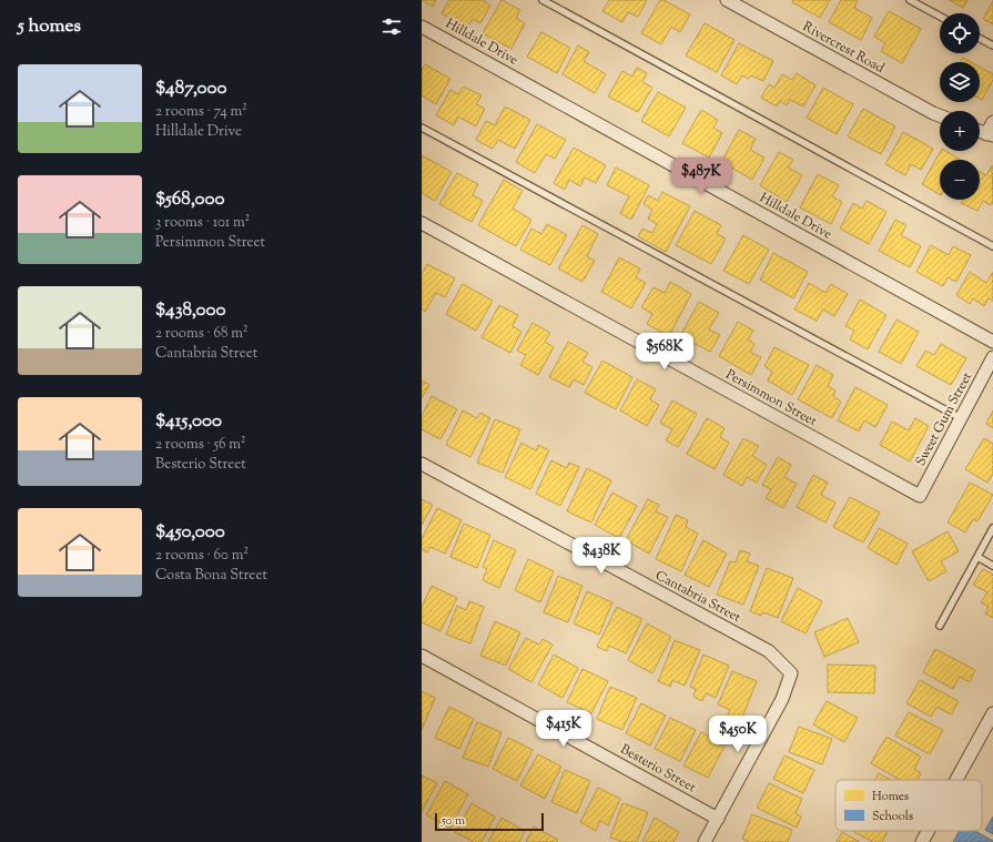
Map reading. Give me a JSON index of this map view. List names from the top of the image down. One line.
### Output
{"streets":{"street":["Hilldale Drive","Rivercrest Road","Persimmon Street","Sweet Gum Street","Cantabria Street","Besterio Street"]},"crossings":[["Persimmon Street","Sweet Gum Street"],["Cantabria Street","Besterio Street"]],"legend":["Homes","Schools"],"scale_bar":"50 m","page":{"heading":"5 homes","map_buttons":["+","−"],"list":[{"name":"$487,000","note":"2 rooms · 74 m² · Hilldale Drive"},{"name":"$568,000","note":"3 rooms · 101 m² · Persimmon Street"},{"name":"$438,000","note":"2 rooms · 68 m² · Cantabria Street"},{"name":"$415,000","note":"2 rooms · 56 m² · Besterio Street"},{"name":"$450,000","note":"2 rooms · 60 m² · Costa Bona Street"}],"price":["$487K","$568K","$438K","$415K","$450K"],"scale":"50 m"}}
